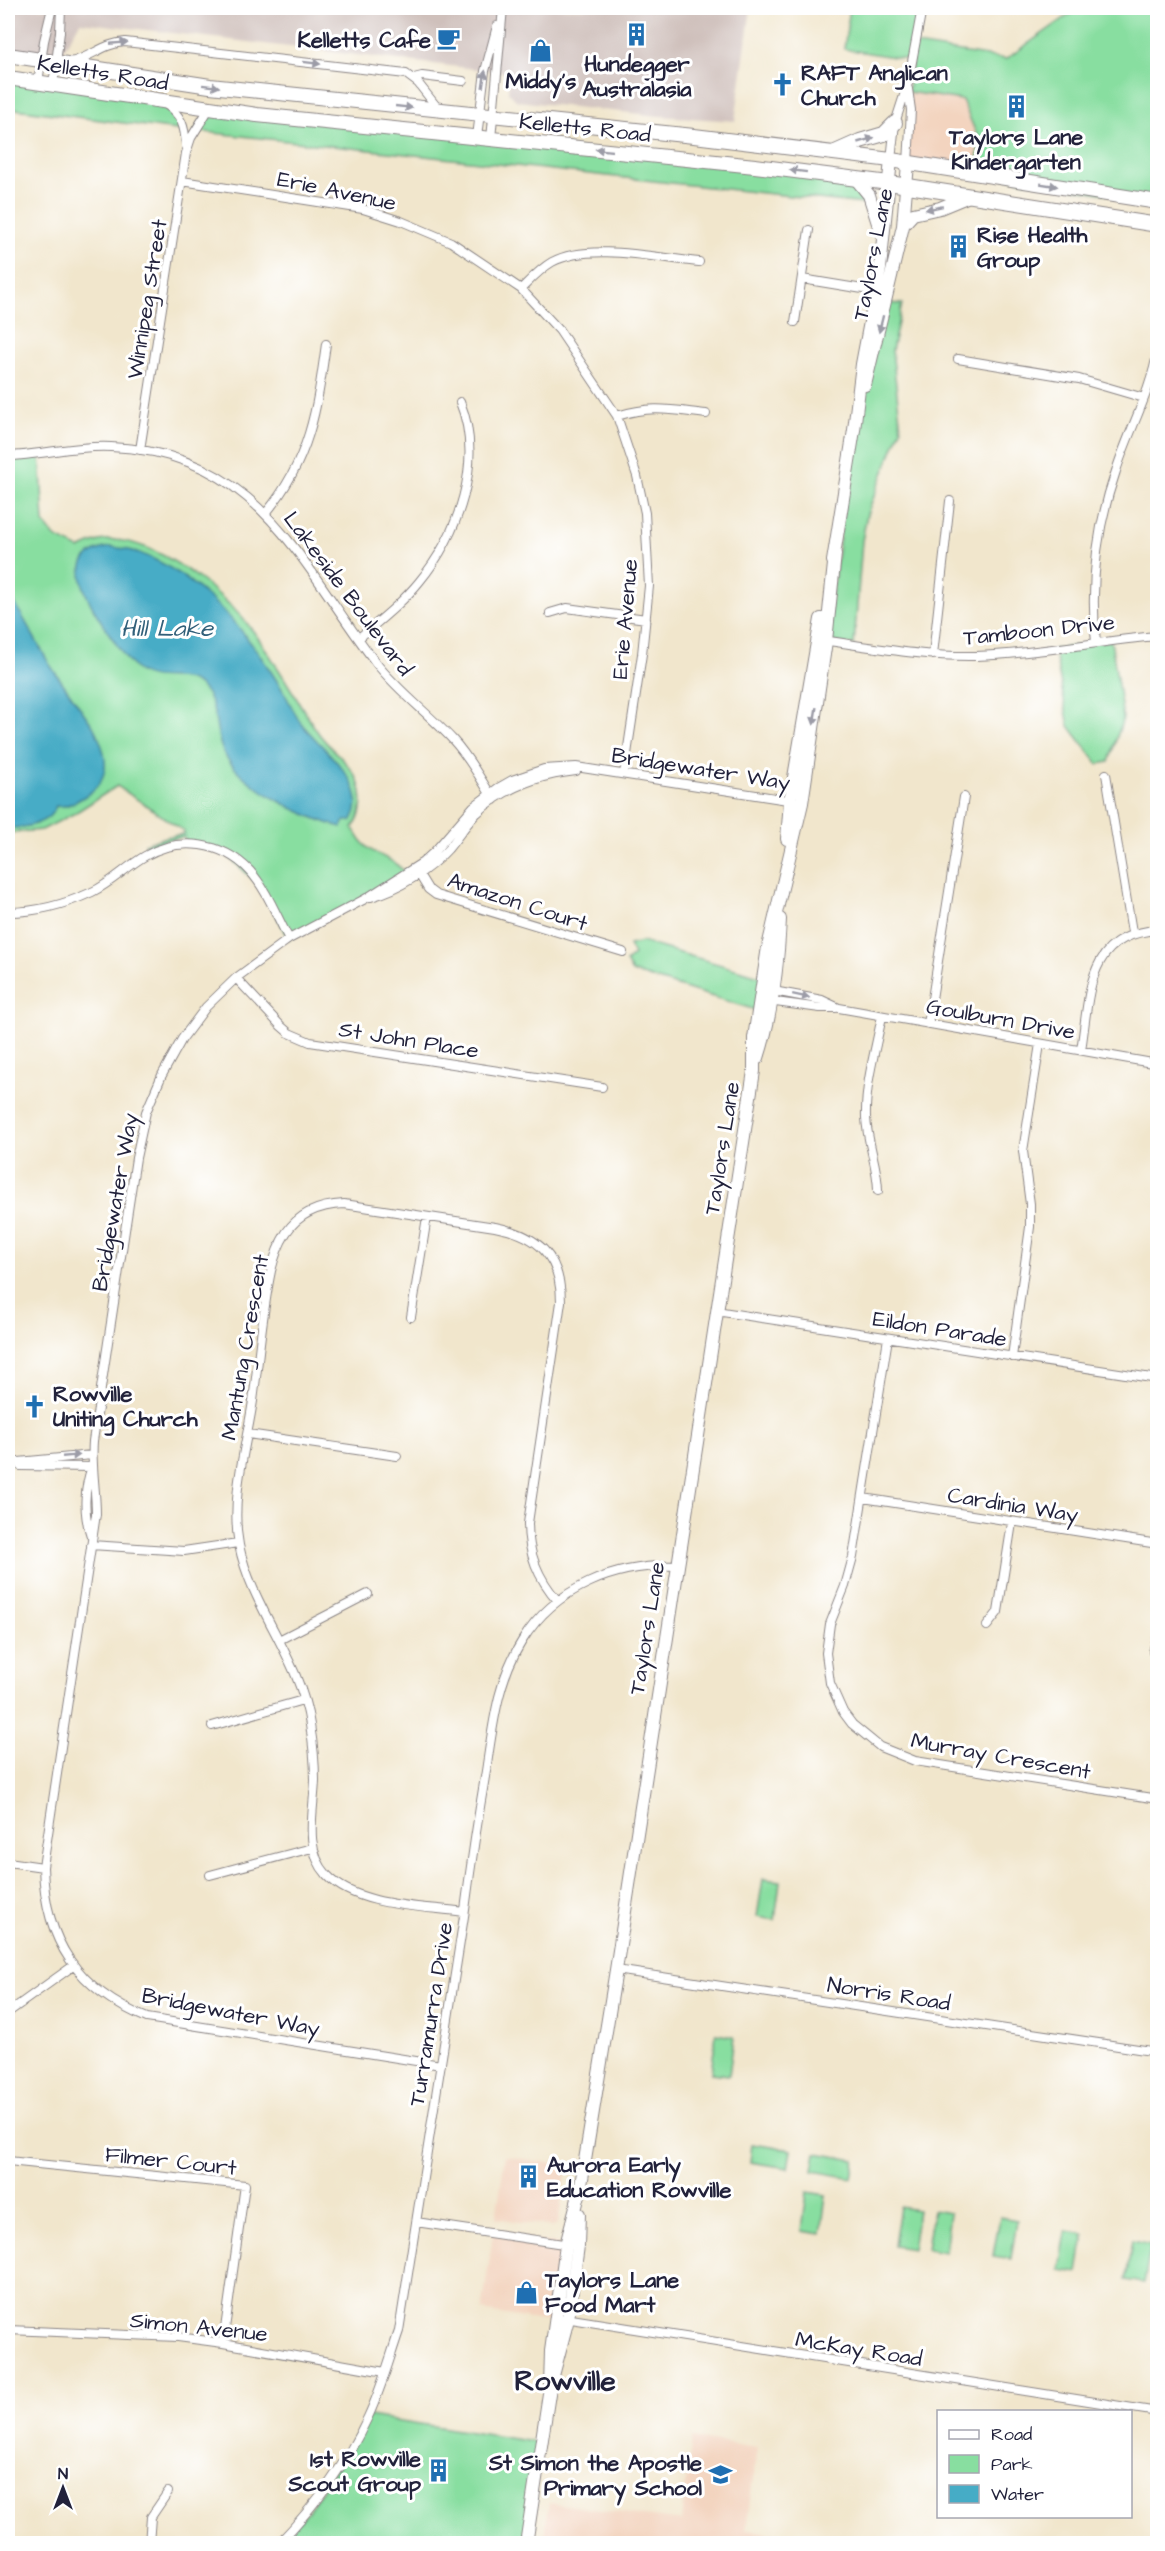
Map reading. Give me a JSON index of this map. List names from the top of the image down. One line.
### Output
{"streets":{"main road":["Kelletts Road","Taylors Lane"],"street":["Erie Avenue","Winnipeg Street","Lakeside Boulevard","Tamboon Drive","Bridgewater Way","Amazon Court","Goulburn Drive","St John Place","Eildon Parade","Mantung Crescent","Cardinia Way","Murray Crescent","Norris Road","Turramurra Drive","Filmer Court","Simon Avenue","McKay Road"]},"crossings":[["Kelletts Road","Taylors Lane"],["Kelletts Road","Winnipeg Street"],["Erie Avenue","Winnipeg Street"],["Erie Avenue","Bridgewater Way"],["Taylors Lane","Tamboon Drive"],["Taylors Lane","Bridgewater Way"],["Taylors Lane","Goulburn Drive"],["Taylors Lane","Eildon Parade"],["Taylors Lane","Norris Road"],["Taylors Lane","Turramurra Drive"],["Taylors Lane","McKay Road"],["Winnipeg Street","Lakeside Boulevard"],["Lakeside Boulevard","Bridgewater Way"],["Bridgewater Way","Amazon Court"],["Bridgewater Way","St John Place"],["Bridgewater Way","Turramurra Drive"],["Eildon Parade","Murray Crescent"],["Mantung Crescent","Turramurra Drive"],["Cardinia Way","Murray Crescent"],["Turramurra Drive","Simon Avenue"],["Filmer Court","Simon Avenue"]],"districts":["Rowville"],"water":["Hill Lake"],"places":{"building":["Hundegger Australasia","Taylors Lane Kindergarten","Rise Health Group","Aurora Early Education Rowville","1st Rowville Scout Group"],"cafe":["Kelletts Cafe"],"shop":["Middy's","Taylors Lane Food Mart"],"church":["RAFT Anglican Church","Rowville Uniting Church"],"school or university":["St Simon the Apostle Primary School"]},"legend":["Road","Park","Water"],"north":"top"}
